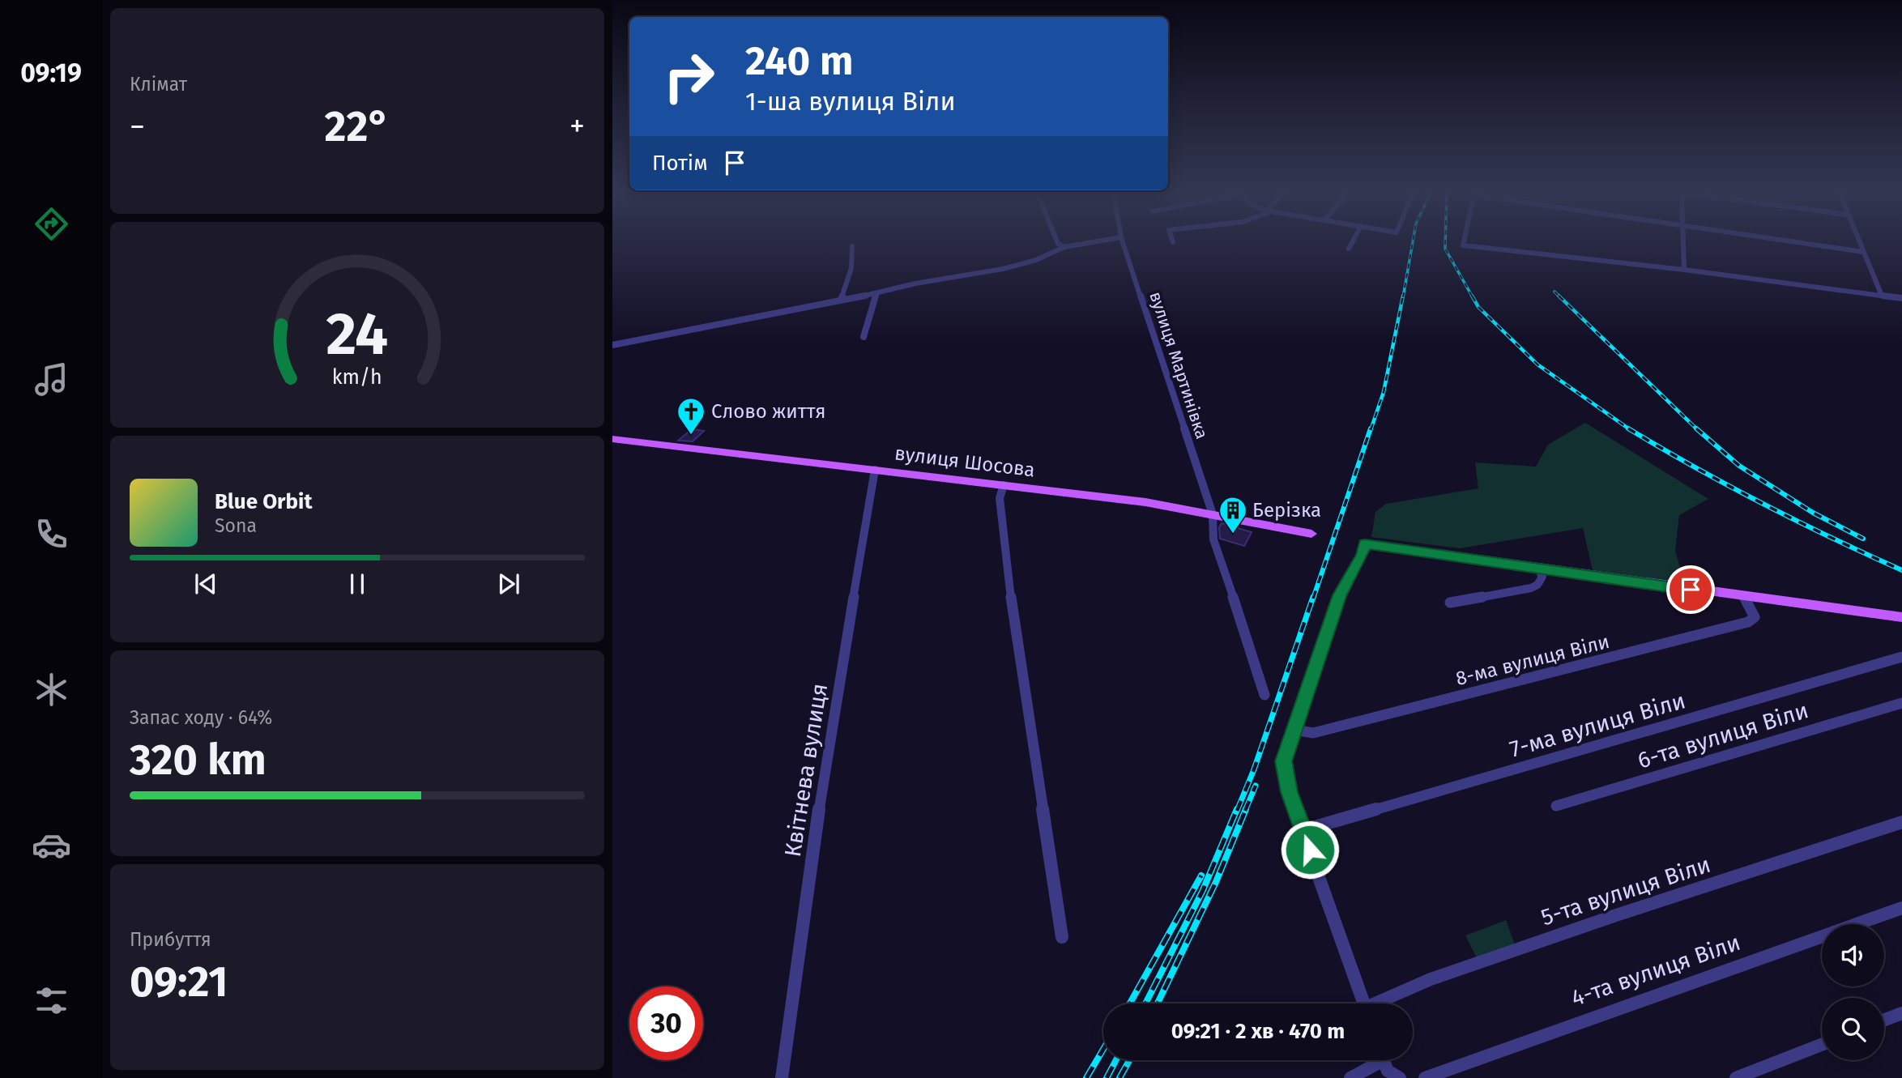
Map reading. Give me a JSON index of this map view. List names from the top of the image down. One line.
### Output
{"streets":{"main road":["вулиця Шосова"],"street":["вулиця Мартинівка","8-ма вулиця Віли","7-ма вулиця Віли","6-та вулиця Віли","Квітнева вулиця","5-та вулиця Віли","4-та вулиця Віли"]},"crossings":[["вулиця Мартинівка","вулиця Шосова"],["вулиця Шосова","Квітнева вулиця"]],"places":{"church":["Слово життя"],"building":["Берізка"]},"page":{"tabs":"09:19","tile":["Клімат",["Запас ходу · 64%","320 km"],["Прибуття","09:21"]],"turn":["240 m","1-ша вулиця Віли"],"heat":["−","22°","+"],"then":"Потім","song":["Blue Orbit","Sona"],"limit":"30","trip":"09:21 · 2 хв · 470 m","gauge":["24","km/h"]}}
